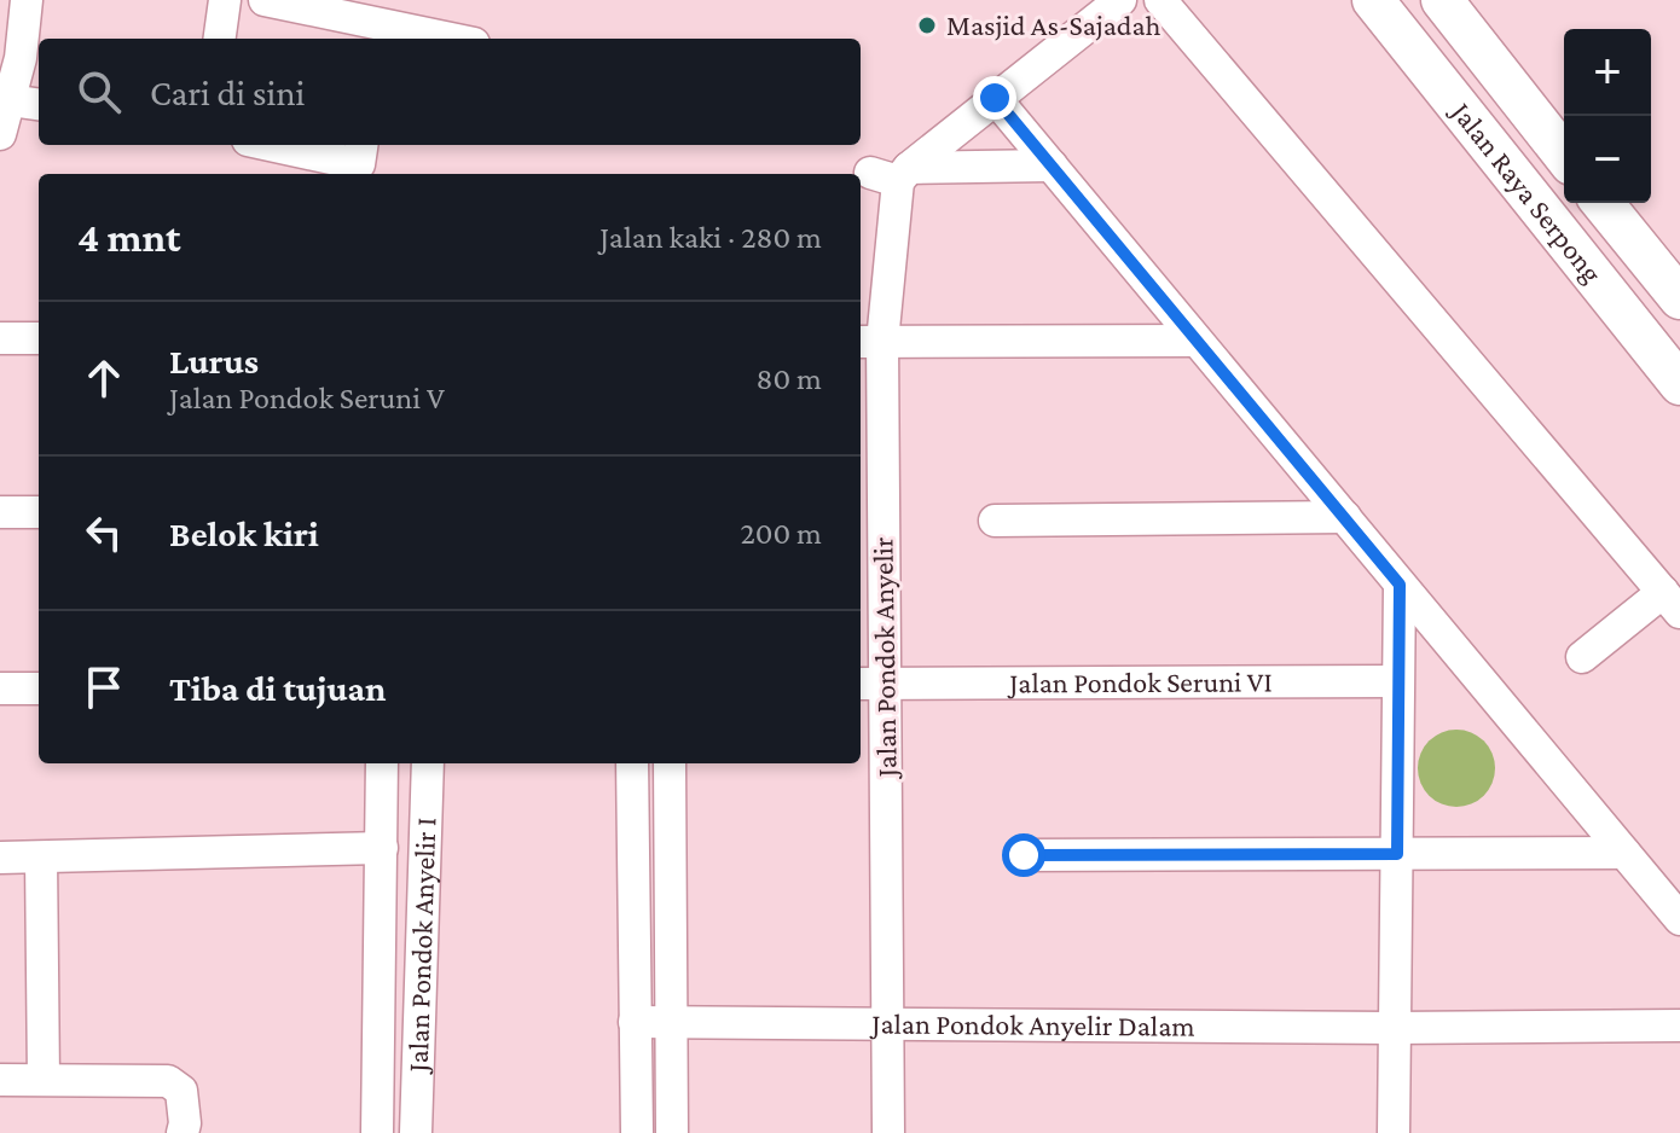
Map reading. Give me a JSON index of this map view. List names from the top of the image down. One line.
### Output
{"streets":{"main road":["Jalan Raya Serpong"],"street":["Jalan Pondok Anyelir","Jalan Pondok Seruni VI","Jalan Pondok Anyelir I","Jalan Pondok Anyelir Dalam"]},"crossings":[["Jalan Pondok Anyelir","Jalan Pondok Seruni VI"],["Jalan Pondok Anyelir","Jalan Pondok Anyelir Dalam"]],"places":["Masjid As-Sajadah"],"page":{"map_buttons":["+","−"],"search":"Cari di sini","heading":["4 mnt","Jalan kaki · 280 m"],"list":[["Lurus","Jalan Pondok Seruni V","80 m"],["Belok kiri","200 m"],"Tiba di tujuan"]}}
